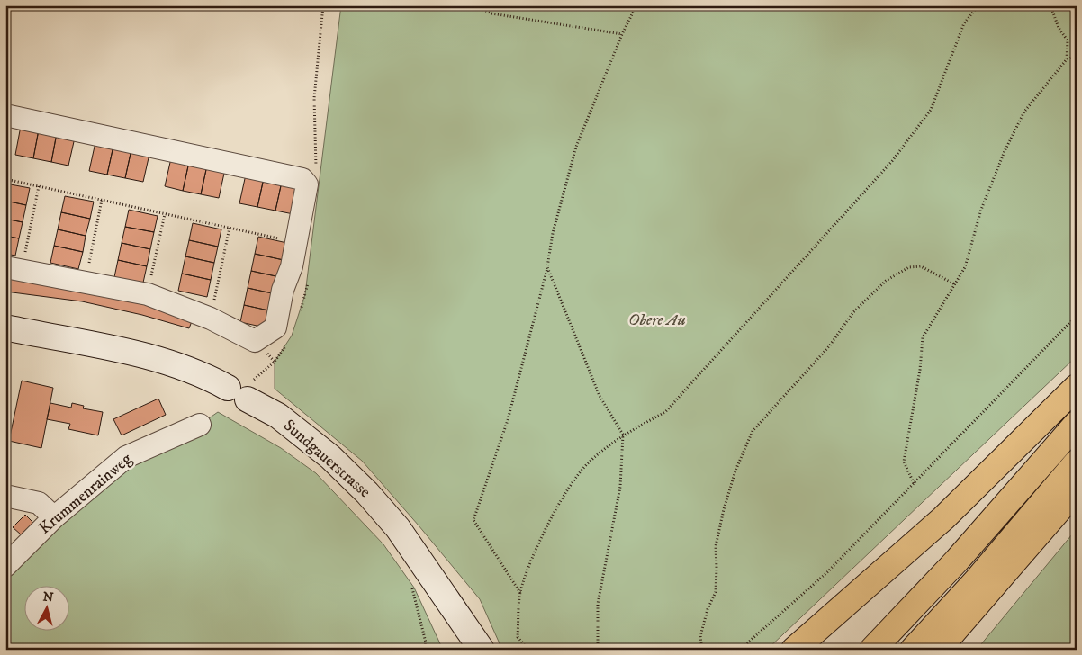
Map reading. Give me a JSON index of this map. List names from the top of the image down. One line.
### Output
{"streets":{"main road":["Sundgauerstrasse"],"street":["Krummenrainweg"]},"parks":["Obere Au"],"north":"top"}
